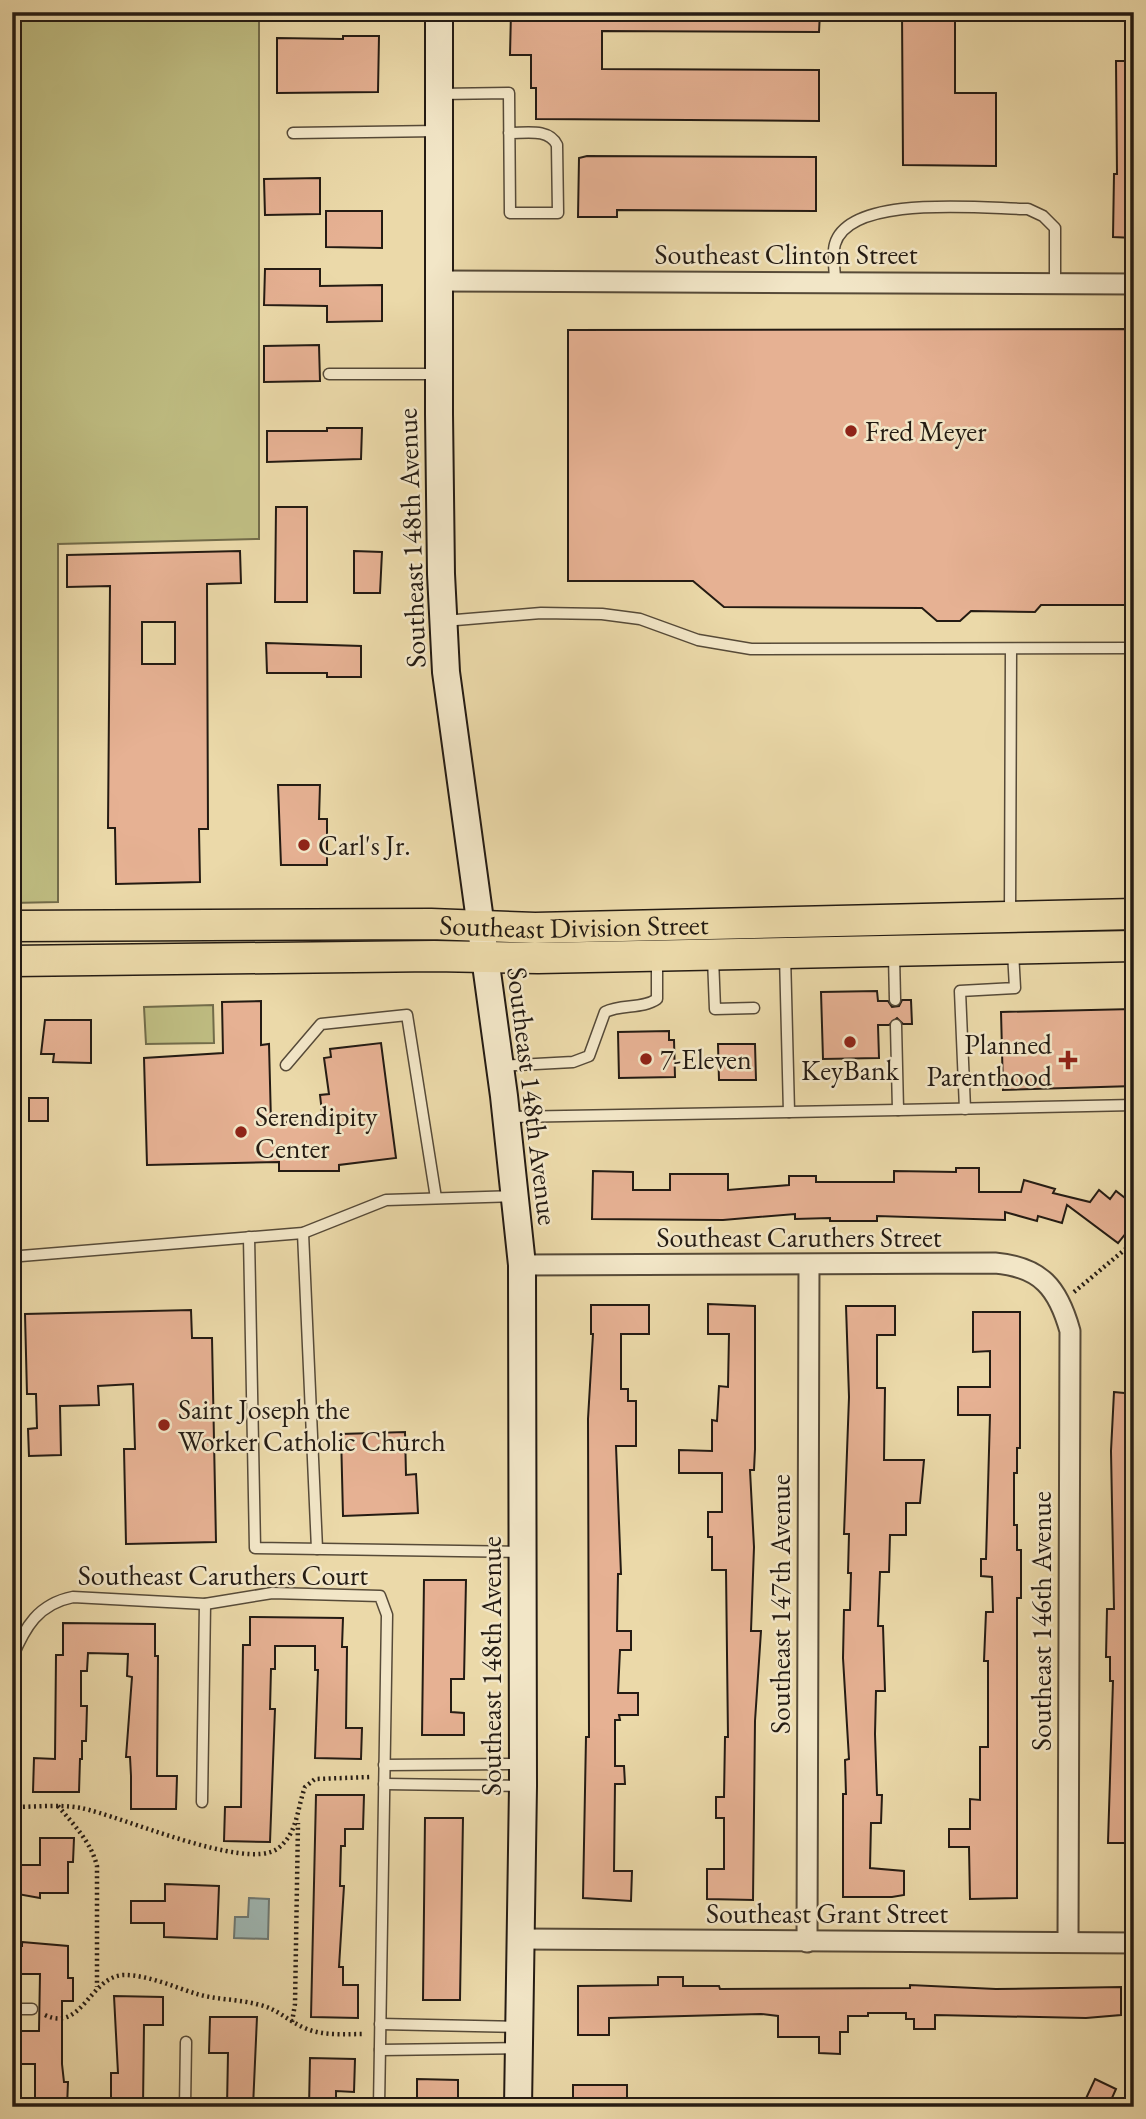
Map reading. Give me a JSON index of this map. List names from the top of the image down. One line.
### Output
{"streets":{"main road":["Southeast 148th Avenue","Southeast Division Street"],"street":["Southeast Clinton Street","Southeast Caruthers Street","Southeast 147th Avenue","Southeast 146th Avenue","Southeast Grant Street"],"lane":["Southeast Caruthers Court"]},"crossings":[["Southeast Clinton Street","Southeast 148th Avenue"],["Southeast 148th Avenue","Southeast Division Street"],["Southeast 148th Avenue","Southeast Caruthers Street"],["Southeast 148th Avenue","Southeast Grant Street"],["Southeast Caruthers Street","Southeast 147th Avenue"],["Southeast Caruthers Street","Southeast 146th Avenue"],["Southeast 147th Avenue","Southeast Grant Street"],["Southeast 146th Avenue","Southeast Grant Street"]],"places":{"other":["Fred Meyer","Carl's Jr.","KeyBank","7-Eleven","Serendipity Center","Saint Joseph the Worker Catholic Church"],"health":["Planned Parenthood"]}}
